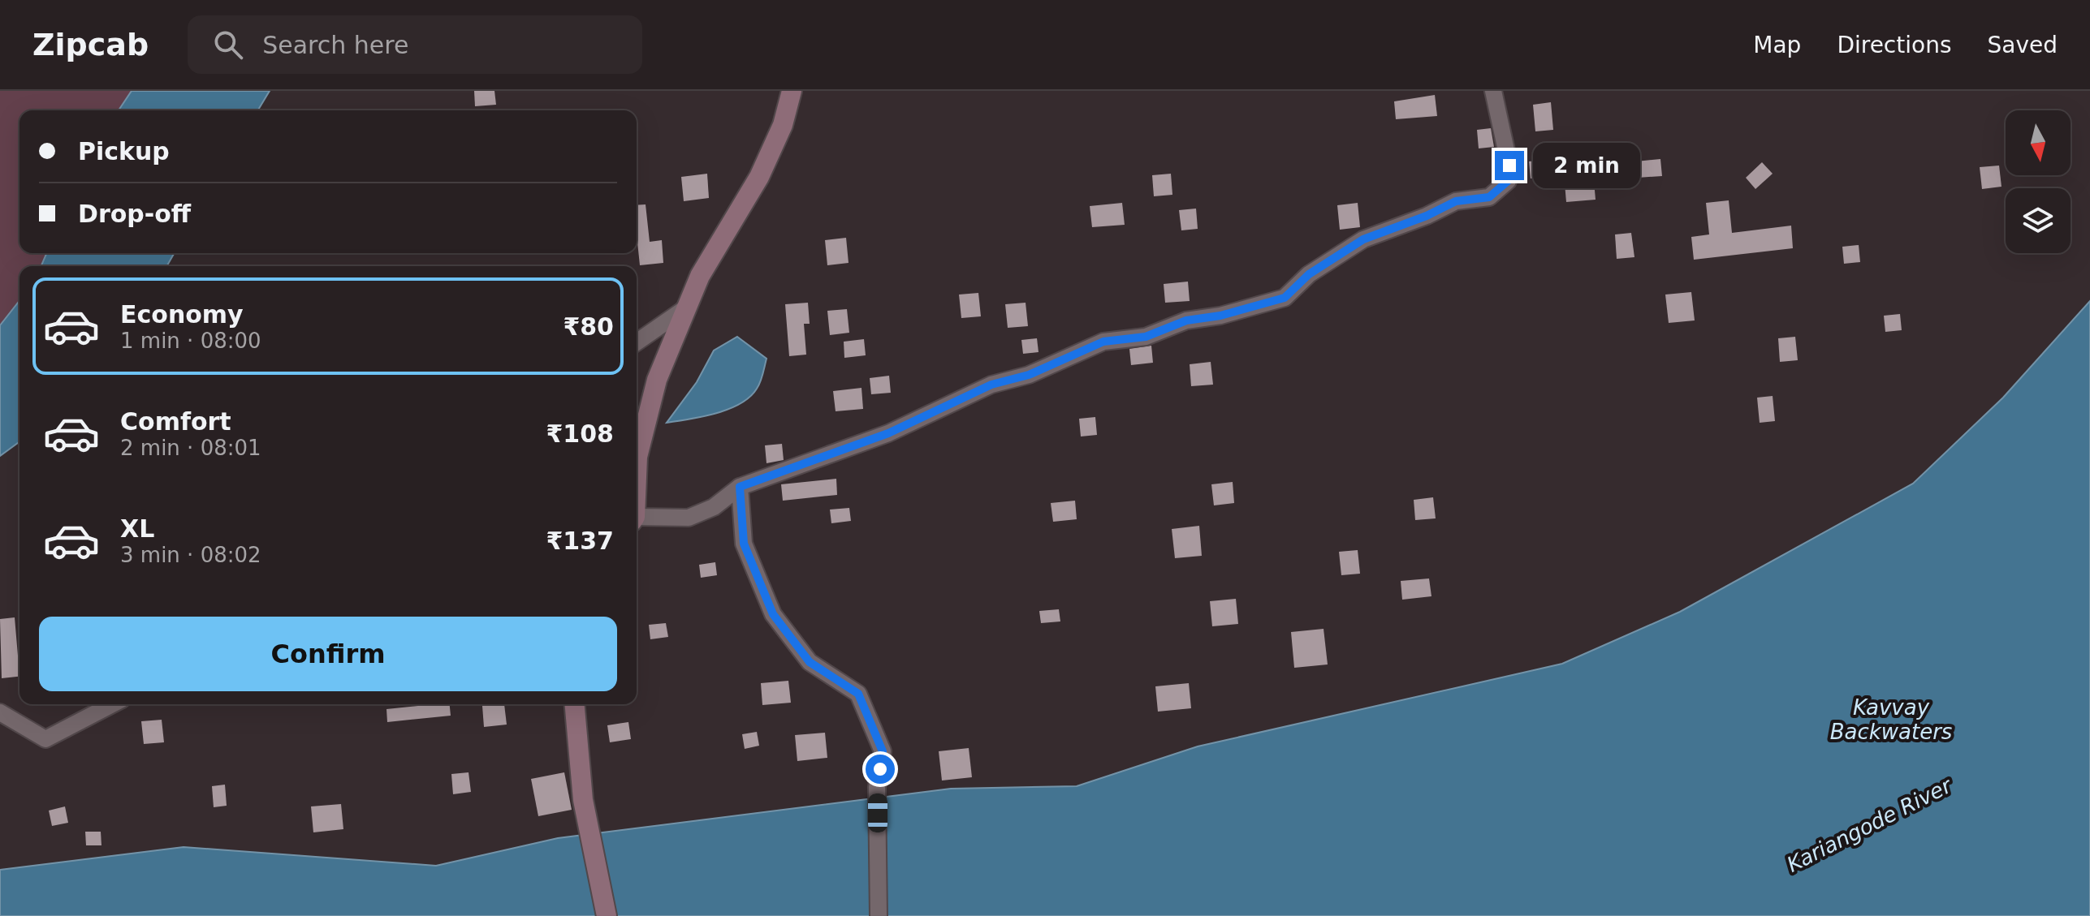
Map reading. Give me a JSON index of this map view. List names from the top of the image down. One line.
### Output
{"water":["Kavvay Backwaters","Kariangode River"],"north":"bottom","page":{"header":"Zipcab","search":"Search here","nav":["Map","Directions","Saved"],"banner":["Pickup","Drop-off"],"bubble":"2 min","list":[{"name":"Economy","note":"1 min · 08:00","value":"₹80"},{"name":"Comfort","note":"2 min · 08:01","value":"₹108"},{"name":"XL","note":"3 min · 08:02","value":"₹137"}],"buttons":"Confirm"}}
